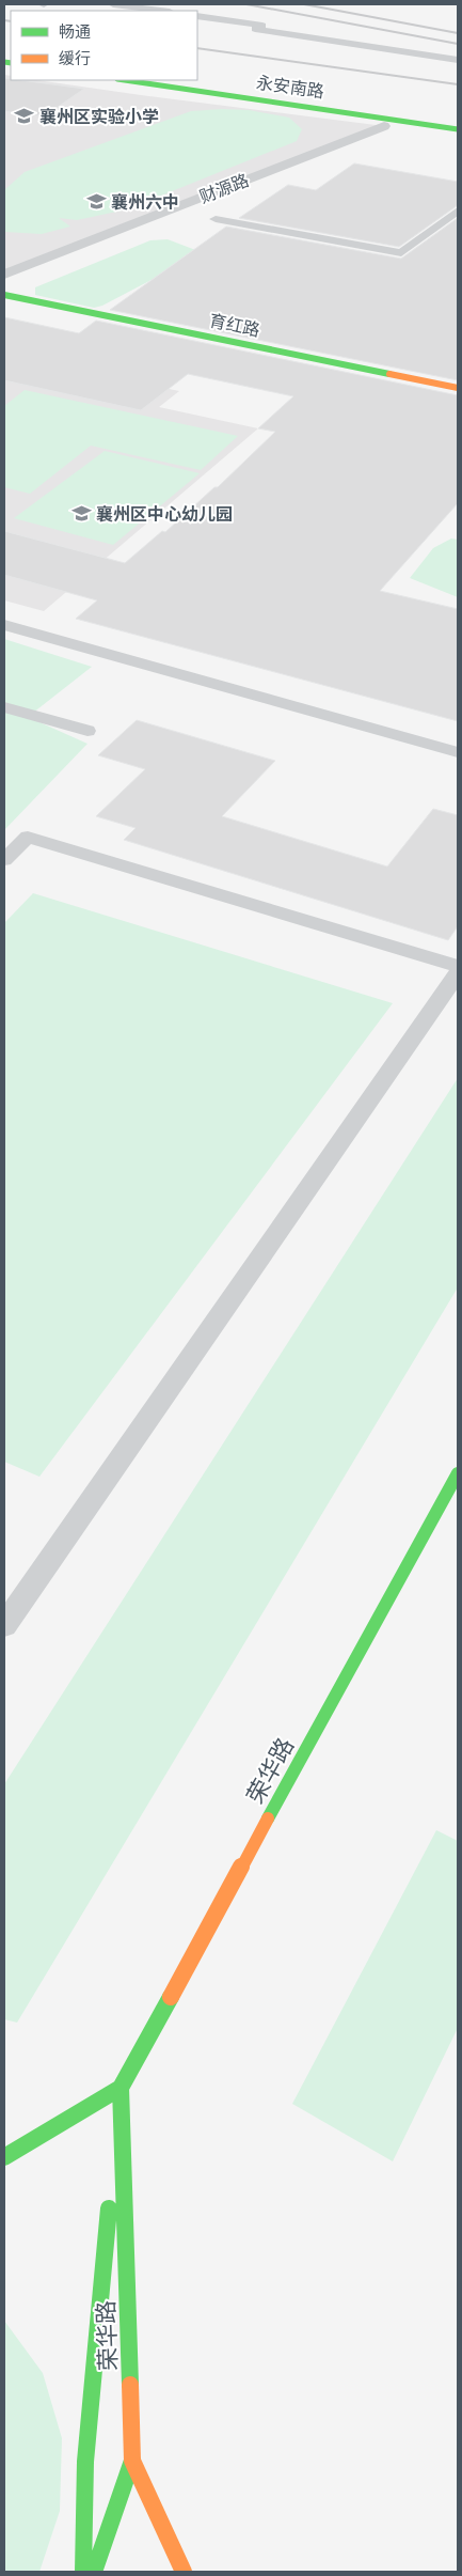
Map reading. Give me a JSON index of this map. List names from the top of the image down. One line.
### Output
{"streets":{"main road":["永安南路","育红路","荣华路"],"street":["财源路"]},"places":{"school or university":["襄州区实验小学","襄州六中","襄州区中心幼儿园"]},"legend":["畅通","缓行"]}
